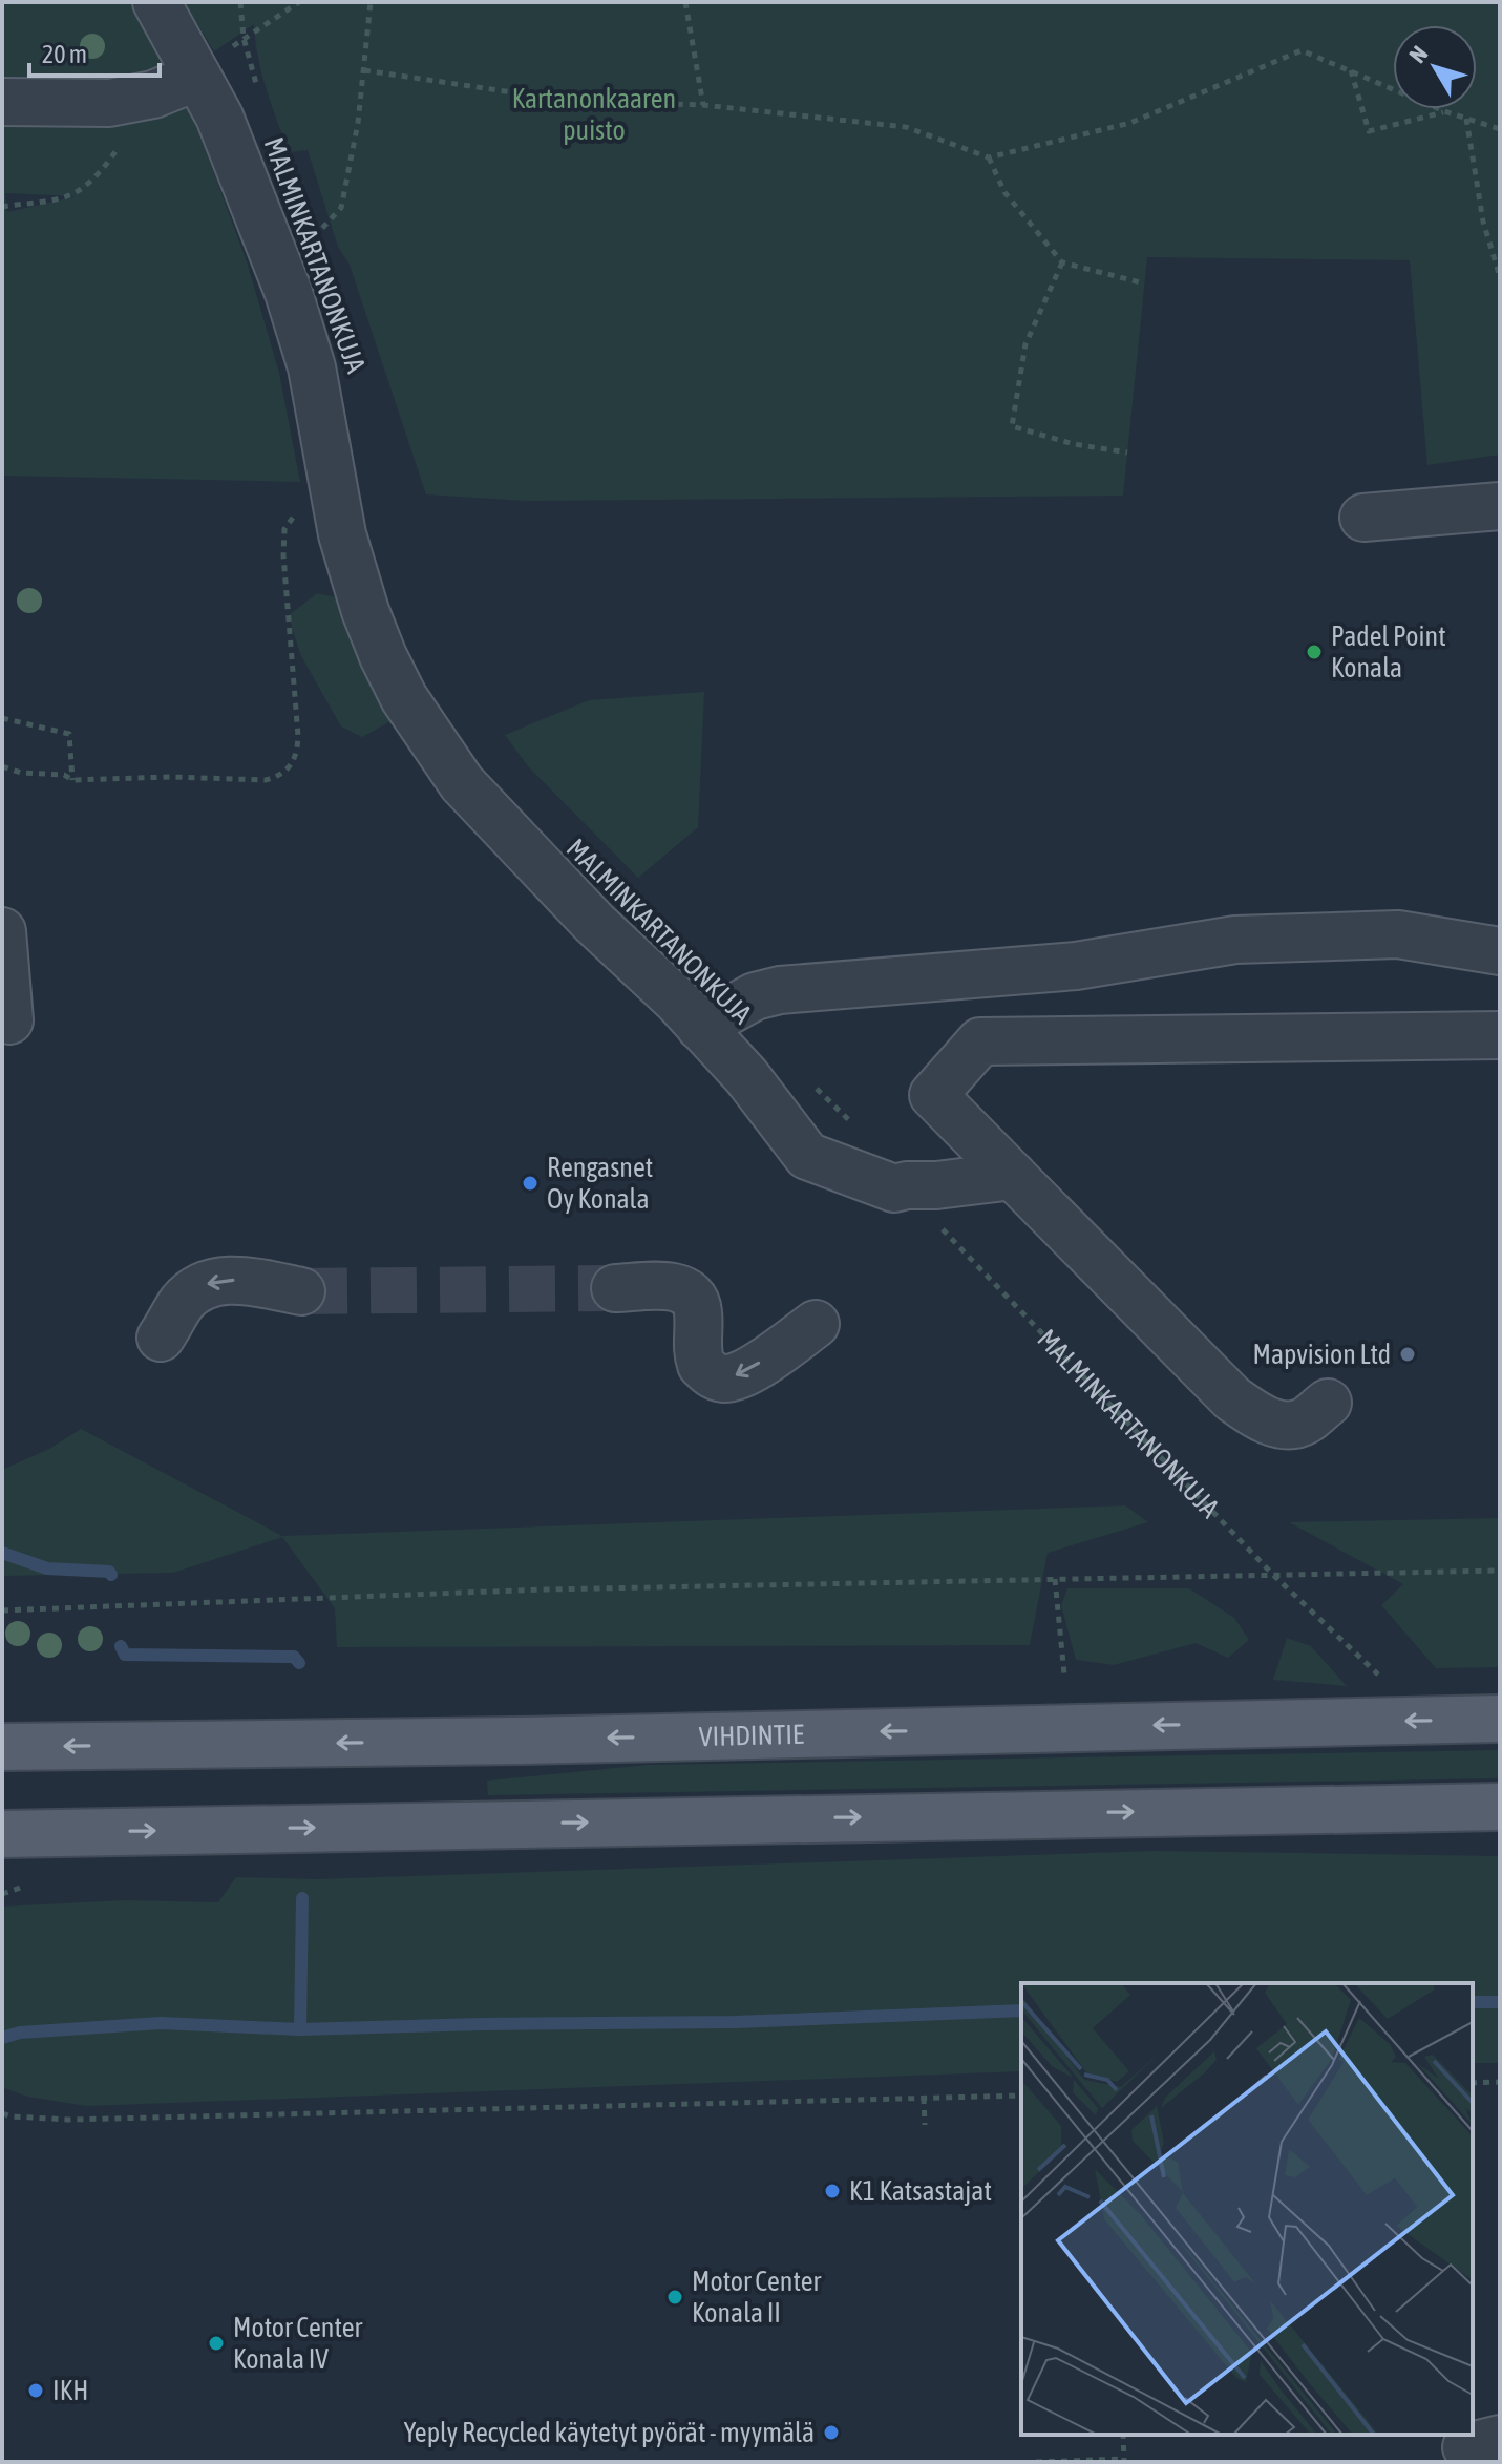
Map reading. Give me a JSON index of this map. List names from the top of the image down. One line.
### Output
{"streets":{"main road":["VIHDINTIE"],"street":["MALMINKARTANONKUJA"]},"parks":["Kartanonkaaren puisto"],"places":["Padel Point Konala","Rengasnet Oy Konala","Mapvision Ltd","K1 Katsastajat","Motor Center Konala II","Motor Center Konala IV","IKH","Yeply Recycled käytetyt pyörät - myymälä"],"scale_bar":"20 m","north":"top left"}
